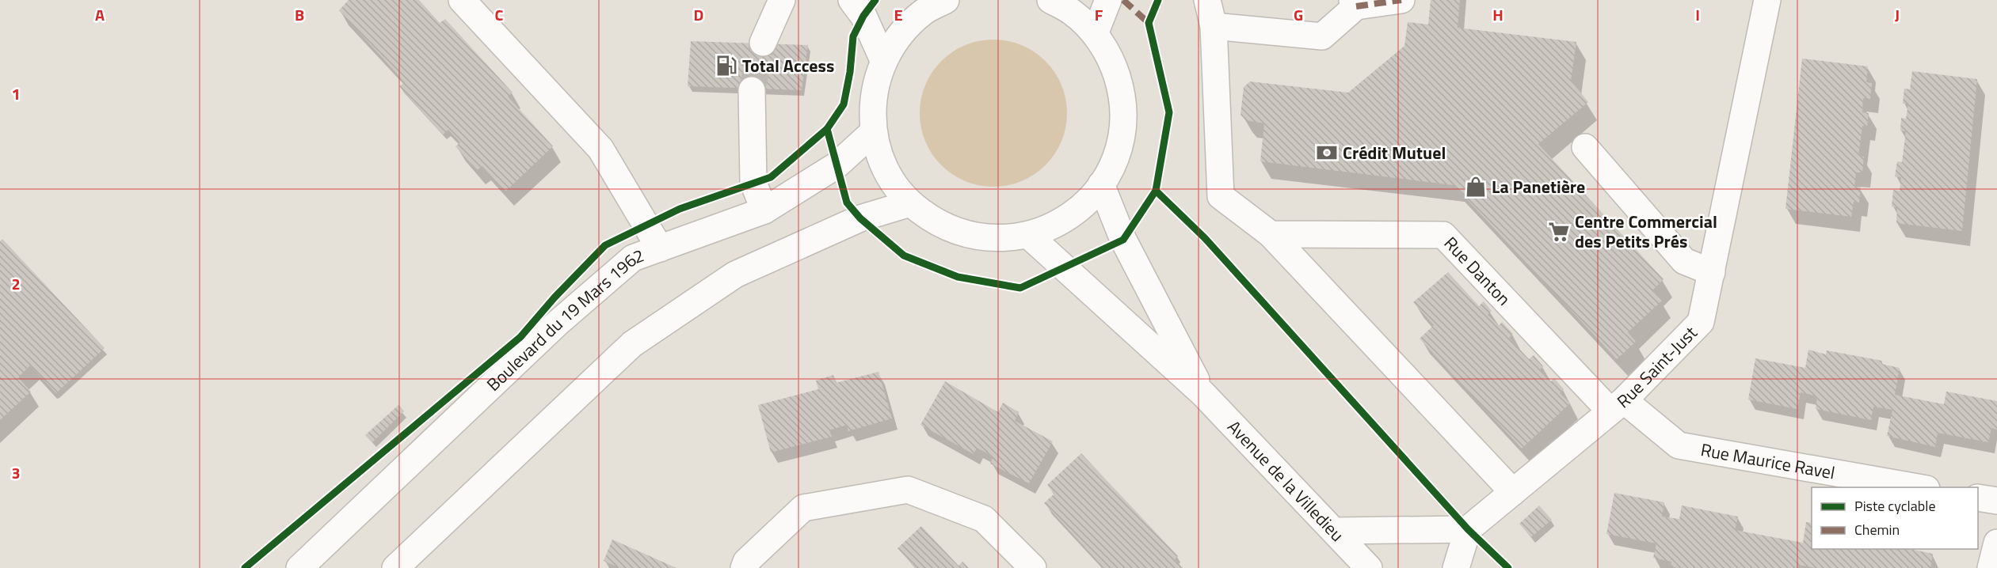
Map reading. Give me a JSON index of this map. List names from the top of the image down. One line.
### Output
{"streets":{"street":["Rue Danton","Boulevard du 19 Mars 1962","Rue Saint-Just","Rue Maurice Ravel","Avenue de la Villedieu"]},"crossings":[["Rue Danton","Rue Saint-Just"],["Rue Danton","Rue Maurice Ravel"],["Rue Saint-Just","Rue Maurice Ravel"]],"places":{"fuel station":["Total Access"],"bank":["Crédit Mutuel"],"shop":["La Panetière"],"supermarket":["Centre Commercial des Petits Prés"]},"legend":["Piste cyclable","Chemin"],"grid":{"columns":["A","B","C","D","E","F","G","H","I","J"],"rows":["1","2","3"]}}
